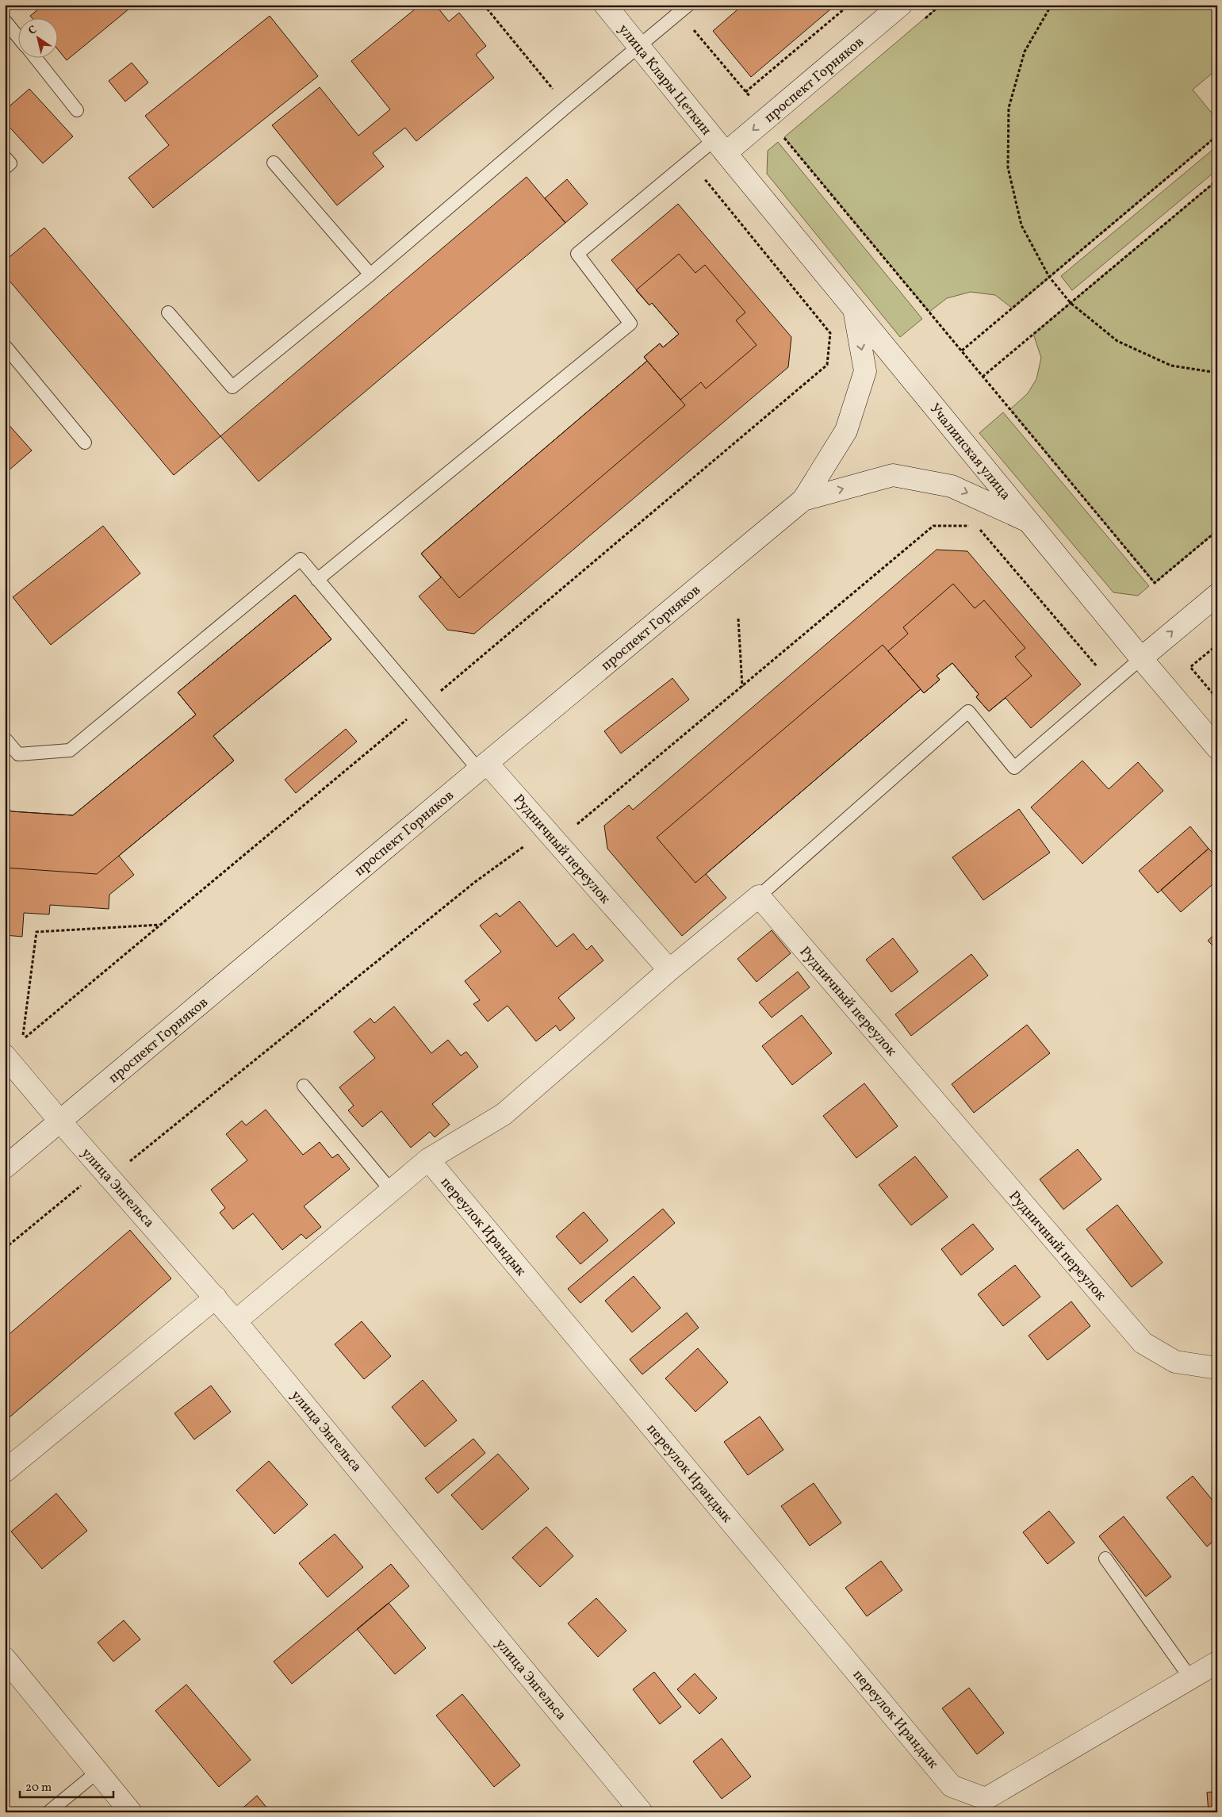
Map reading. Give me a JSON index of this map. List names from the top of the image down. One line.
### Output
{"streets":{"street":["улица Клары Цеткин","проспект Горняков","Учалинская улица","Рудничный переулок","улица Энгельса","переулок Ирандык"]},"crossings":[["улица Клары Цеткин","проспект Горняков"],["улица Клары Цеткин","Учалинская улица"],["проспект Горняков","Учалинская улица"],["проспект Горняков","Рудничный переулок"],["проспект Горняков","улица Энгельса"]],"scale_bar":"20 m","north":"top left"}
